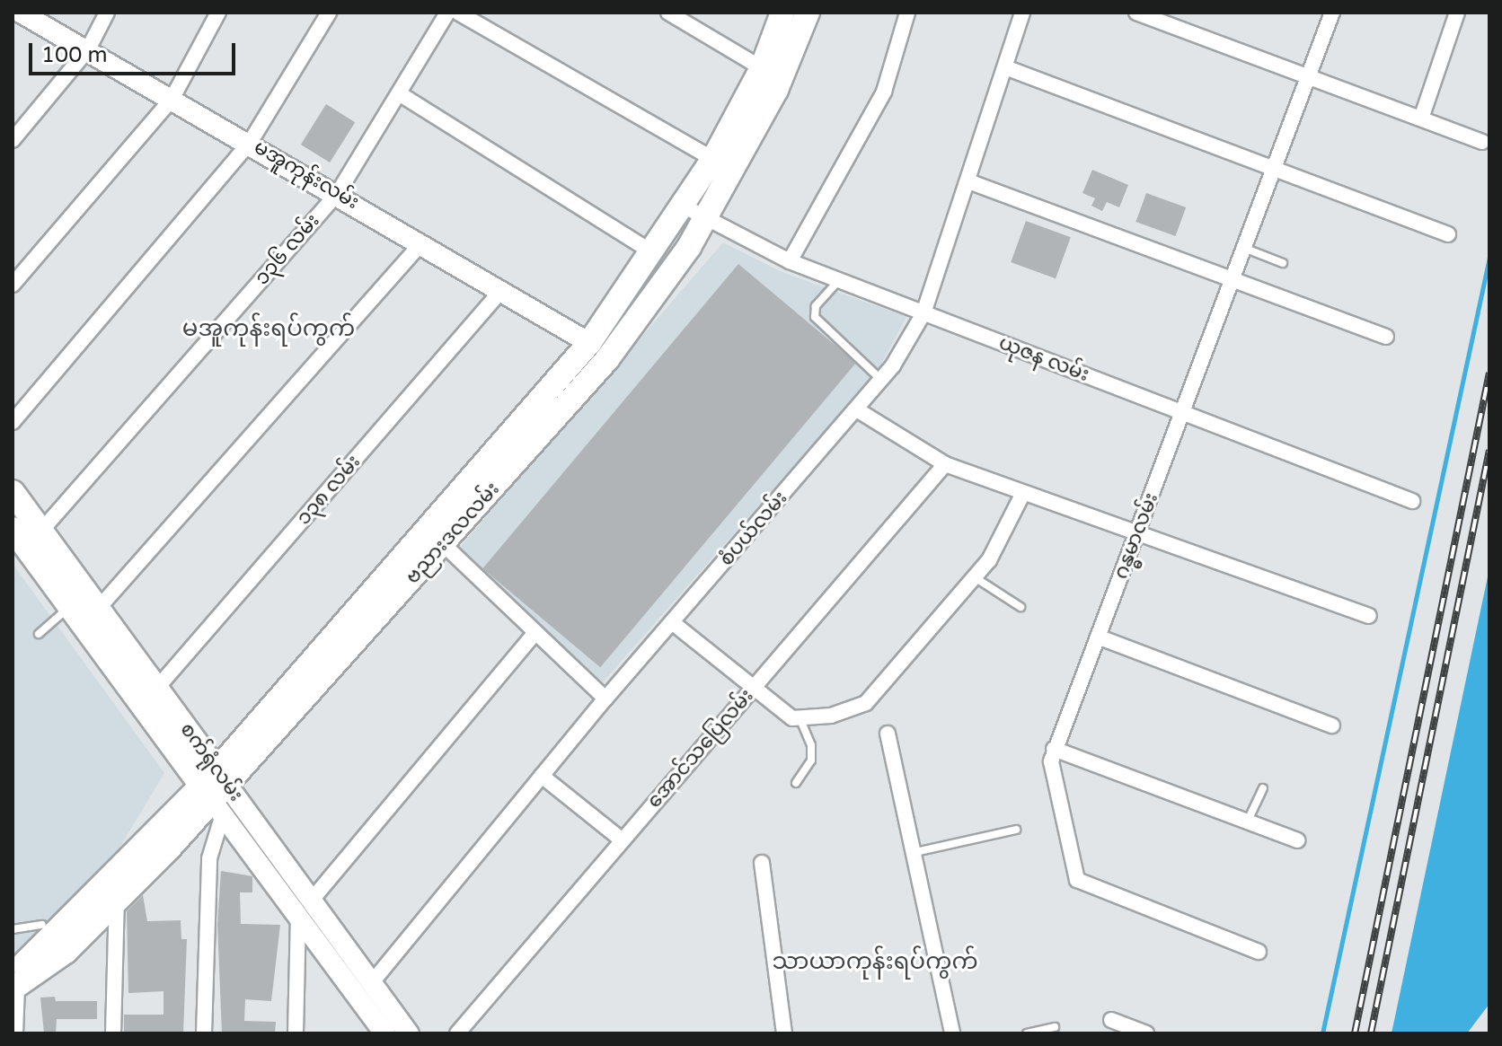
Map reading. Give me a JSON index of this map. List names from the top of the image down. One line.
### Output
{"streets":{"main road":["ဗညားဒလလမ်း","စက်ရုံလမ်း"],"street":["မအူကုန်းလမ်း","၁၃၆ လမ်း","ယုဇန လမ်း","၁၃၈ လမ်း","စံပယ်လမ်း","ဂန္ဓမာလမ်း","အောင်သပြေလမ်း"]},"crossings":[["မအူကုန်းလမ်း","၁၃၆ လမ်း"],["မအူကုန်းလမ်း","၁၃၈ လမ်း"],["မအူကုန်းလမ်း","ဗညားဒလလမ်း"],["၁၃၆ လမ်း","စက်ရုံလမ်း"],["ယုဇန လမ်း","စံပယ်လမ်း"],["ယုဇန လမ်း","ဗညားဒလလမ်း"],["ယုဇန လမ်း","ဂန္ဓမာလမ်း"],["၁၃၈ လမ်း","စက်ရုံလမ်း"],["စံပယ်လမ်း","စက်ရုံလမ်း"],["ဗညားဒလလမ်း","စက်ရုံလမ်း"]],"districts":["မအူကုန်းရပ်ကွက်","သာယာကုန်းရပ်ကွက်"],"scale_bar":"100 m"}
